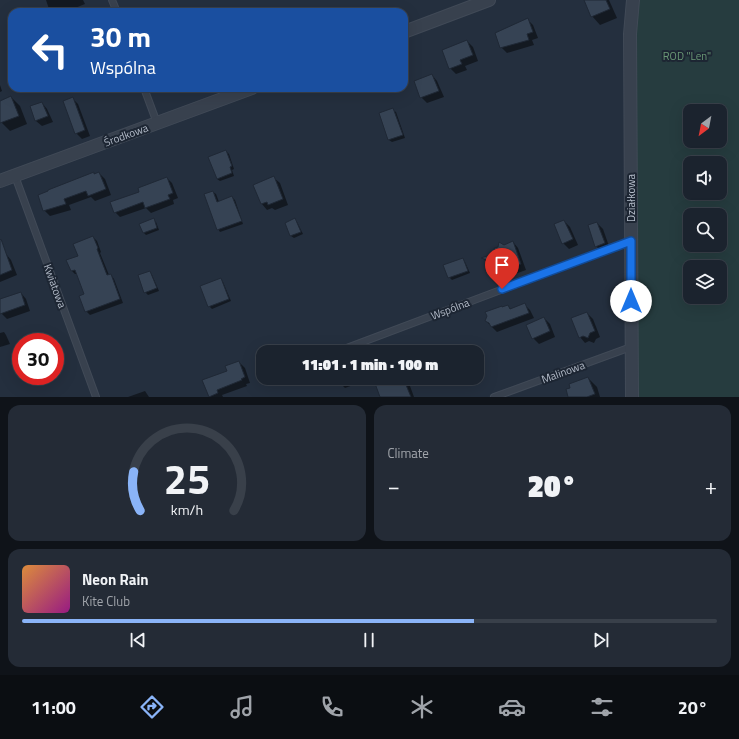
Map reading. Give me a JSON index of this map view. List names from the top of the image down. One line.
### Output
{"streets":{"street":["Środkowa","Działkowa"],"lane":["Kwiatowa","Wspólna","Malinowa"]},"crossings":[["Środkowa","Kwiatowa"],["Działkowa","Wspólna"],["Działkowa","Malinowa"]],"parks":["ROD \"Len\""],"north":"bottom left","page":{"turn":["30 m","Wspólna"],"limit":"30","trip":"11:01 · 1 min · 100 m","tile":"Climate","heat":["−","20°","+"],"song":["Neon Rain","Kite Club"],"tabs":["11:00","20°"],"gauge":["25","km/h"]}}
